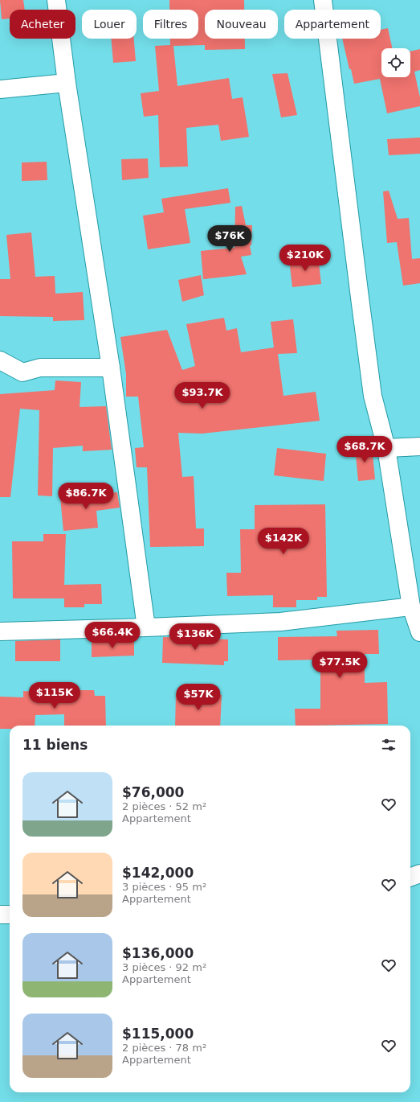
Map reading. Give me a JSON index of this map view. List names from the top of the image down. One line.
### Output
{"page":{"chip":["Acheter","Louer","Filtres","Nouveau","Appartement"],"price":["$76K","$210K","$93.7K","$68.7K","$86.7K","$142K","$66.4K","$136K","$77.5K","$115K","$57K"],"heading":"11 biens","list":[{"name":"$76,000","note":"2 pièces · 52 m² · Appartement"},{"name":"$142,000","note":"3 pièces · 95 m² · Appartement"},{"name":"$136,000","note":"3 pièces · 92 m² · Appartement"},{"name":"$115,000","note":"2 pièces · 78 m² · Appartement"}]}}
